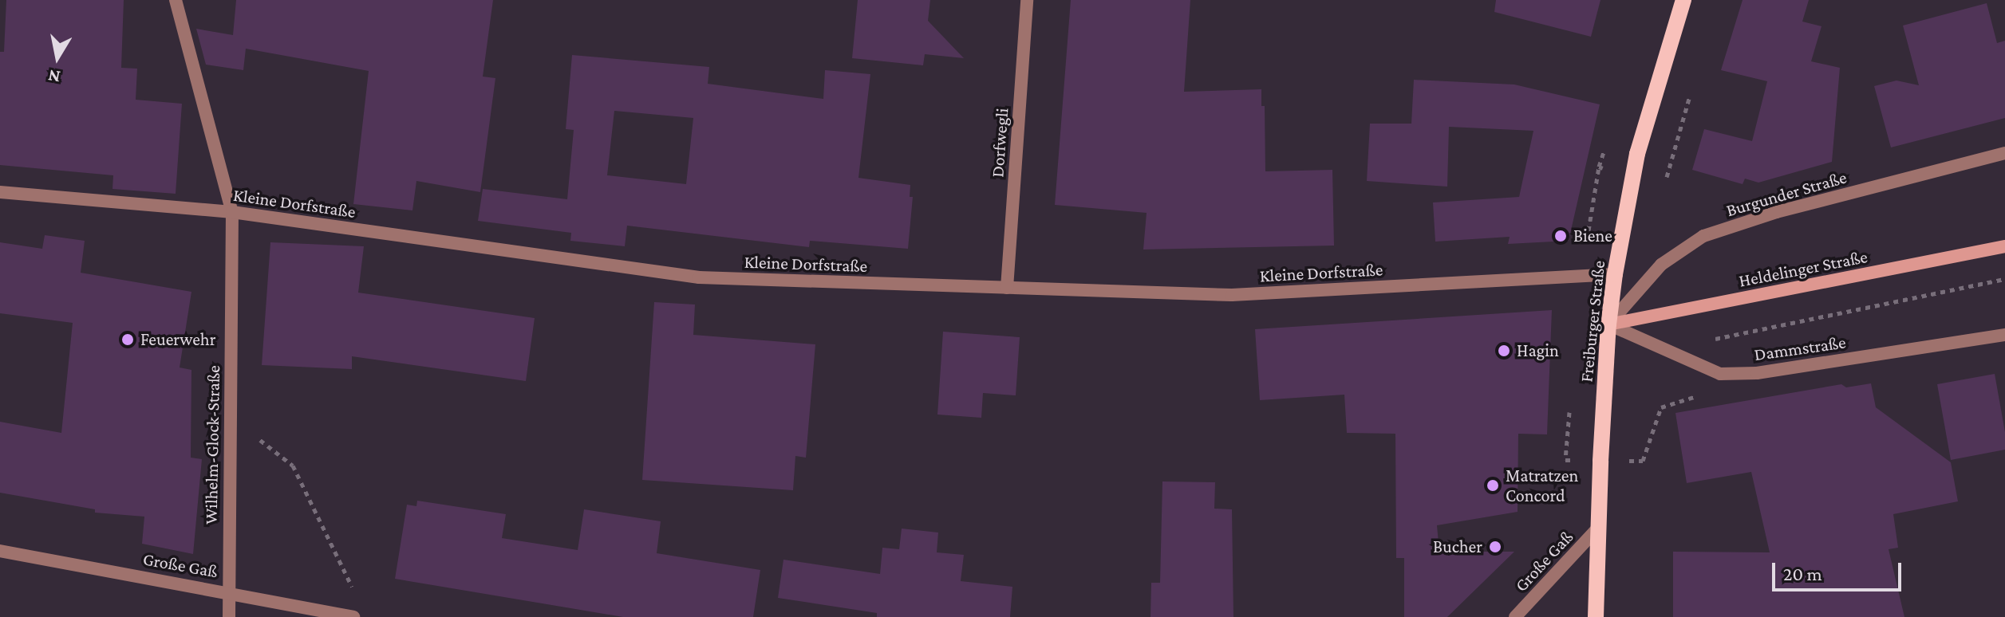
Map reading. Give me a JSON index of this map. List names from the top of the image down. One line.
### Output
{"streets":{"main road":["Freiburger Straße"],"street":["Dorfwegli","Burgunder Straße","Kleine Dorfstraße","Heldelinger Straße","Dammstraße","Wilhelm-Glock-Straße","Große Gaß"]},"crossings":[["Dorfwegli","Kleine Dorfstraße"],["Burgunder Straße","Heldelinger Straße"],["Burgunder Straße","Freiburger Straße"],["Burgunder Straße","Dammstraße"],["Kleine Dorfstraße","Freiburger Straße"],["Kleine Dorfstraße","Wilhelm-Glock-Straße"],["Heldelinger Straße","Freiburger Straße"],["Heldelinger Straße","Dammstraße"],["Freiburger Straße","Dammstraße"],["Freiburger Straße","Große Gaß"],["Wilhelm-Glock-Straße","Große Gaß"]],"places":["Biene","Feuerwehr","Hagin","Matratzen Concord","Bucher"],"scale_bar":"20 m","north":"bottom"}
